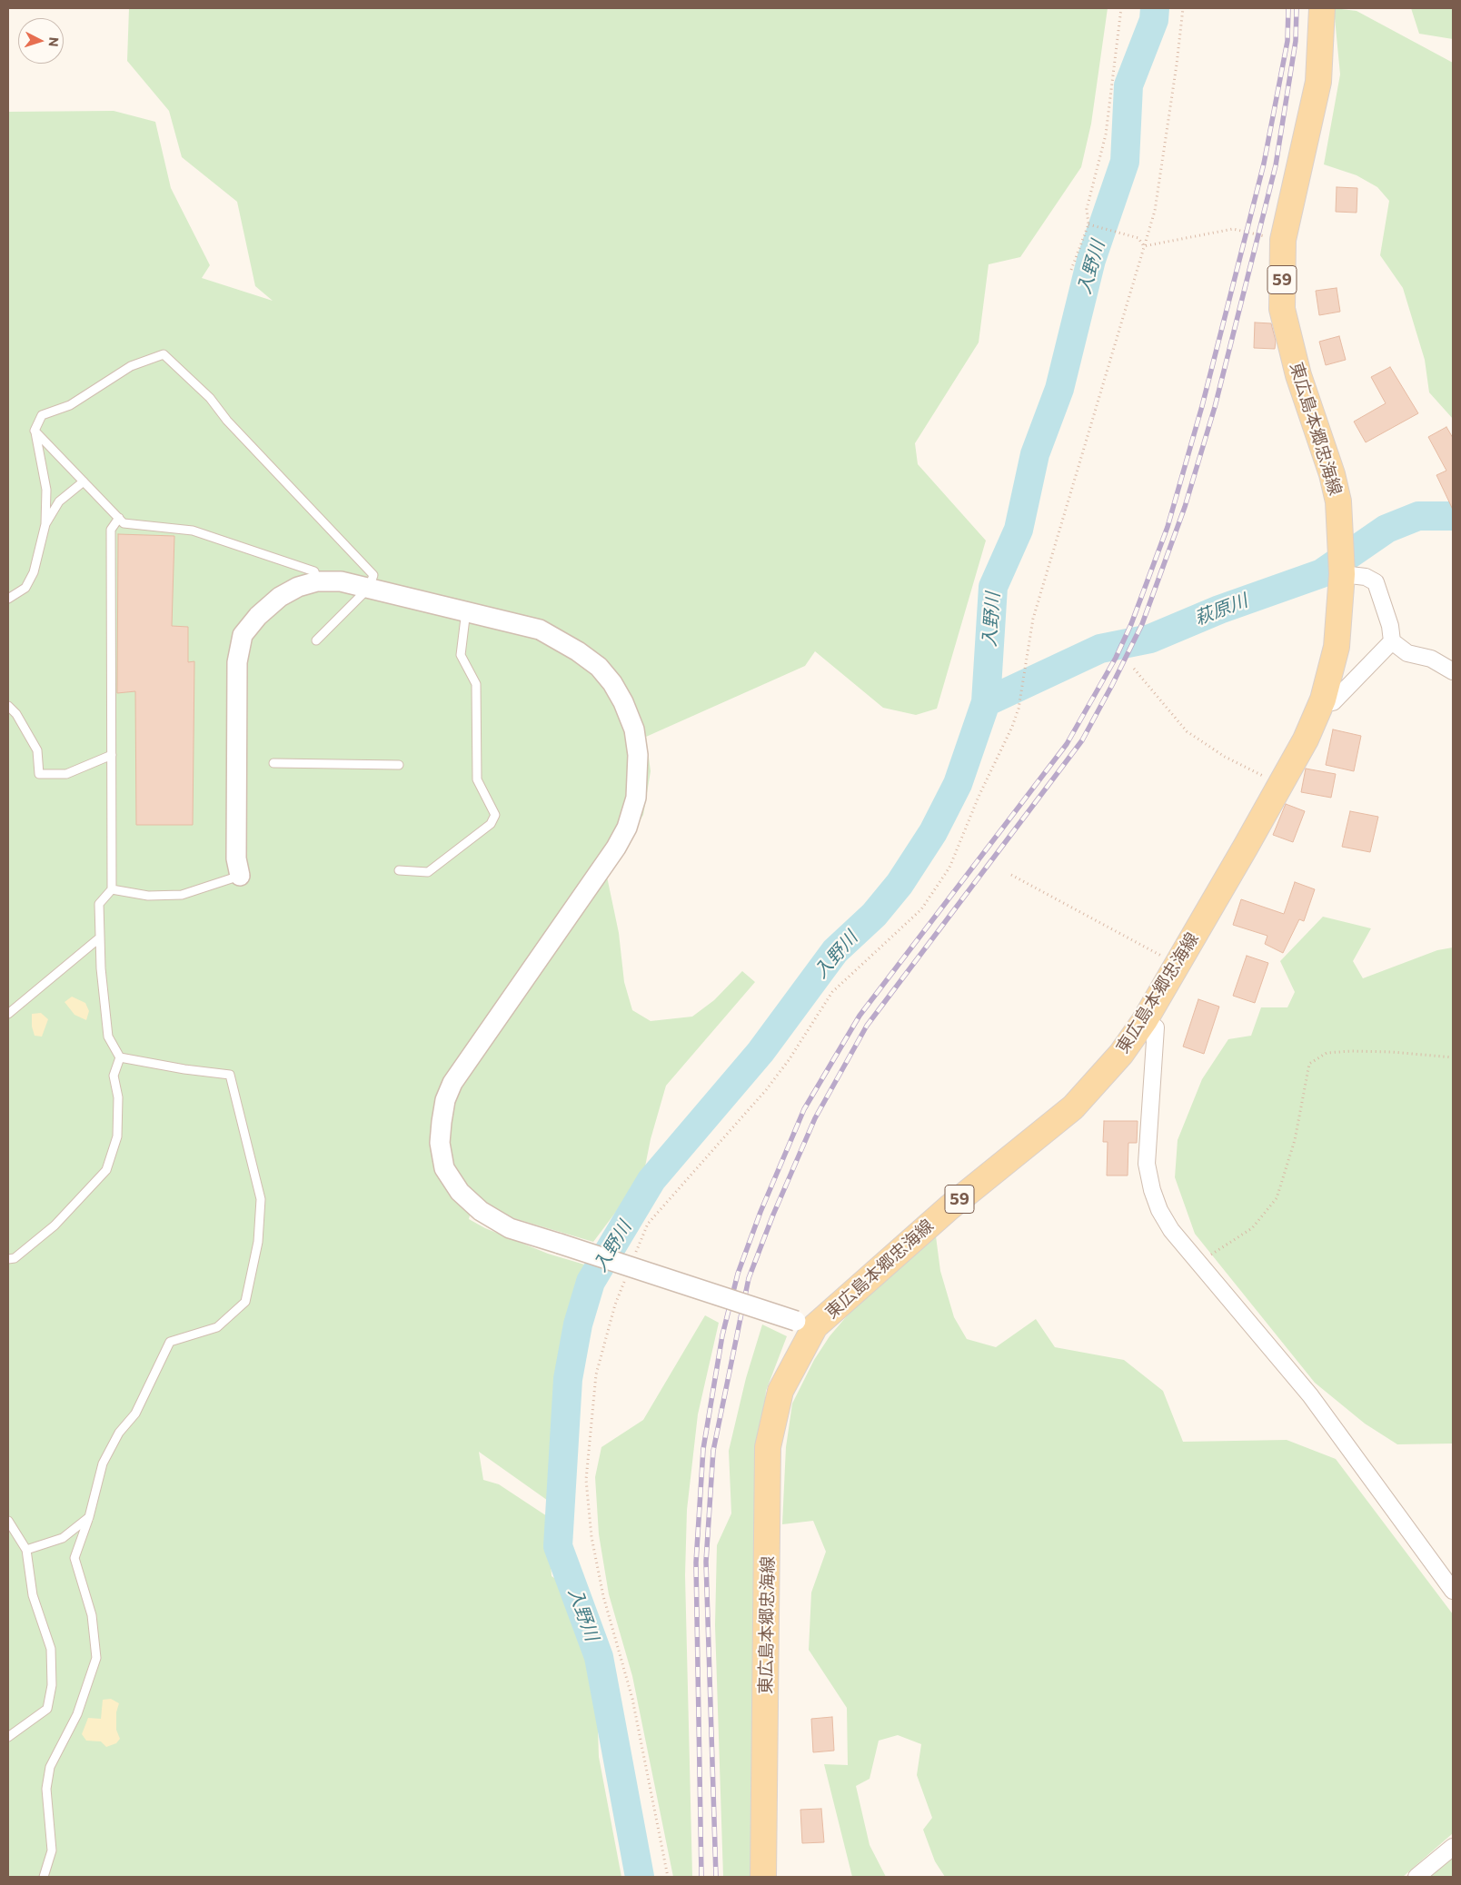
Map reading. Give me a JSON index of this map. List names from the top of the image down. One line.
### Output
{"streets":{"main road":["59","東広島本郷忠海線"]},"water":["入野川","萩原川"],"north":"right"}
